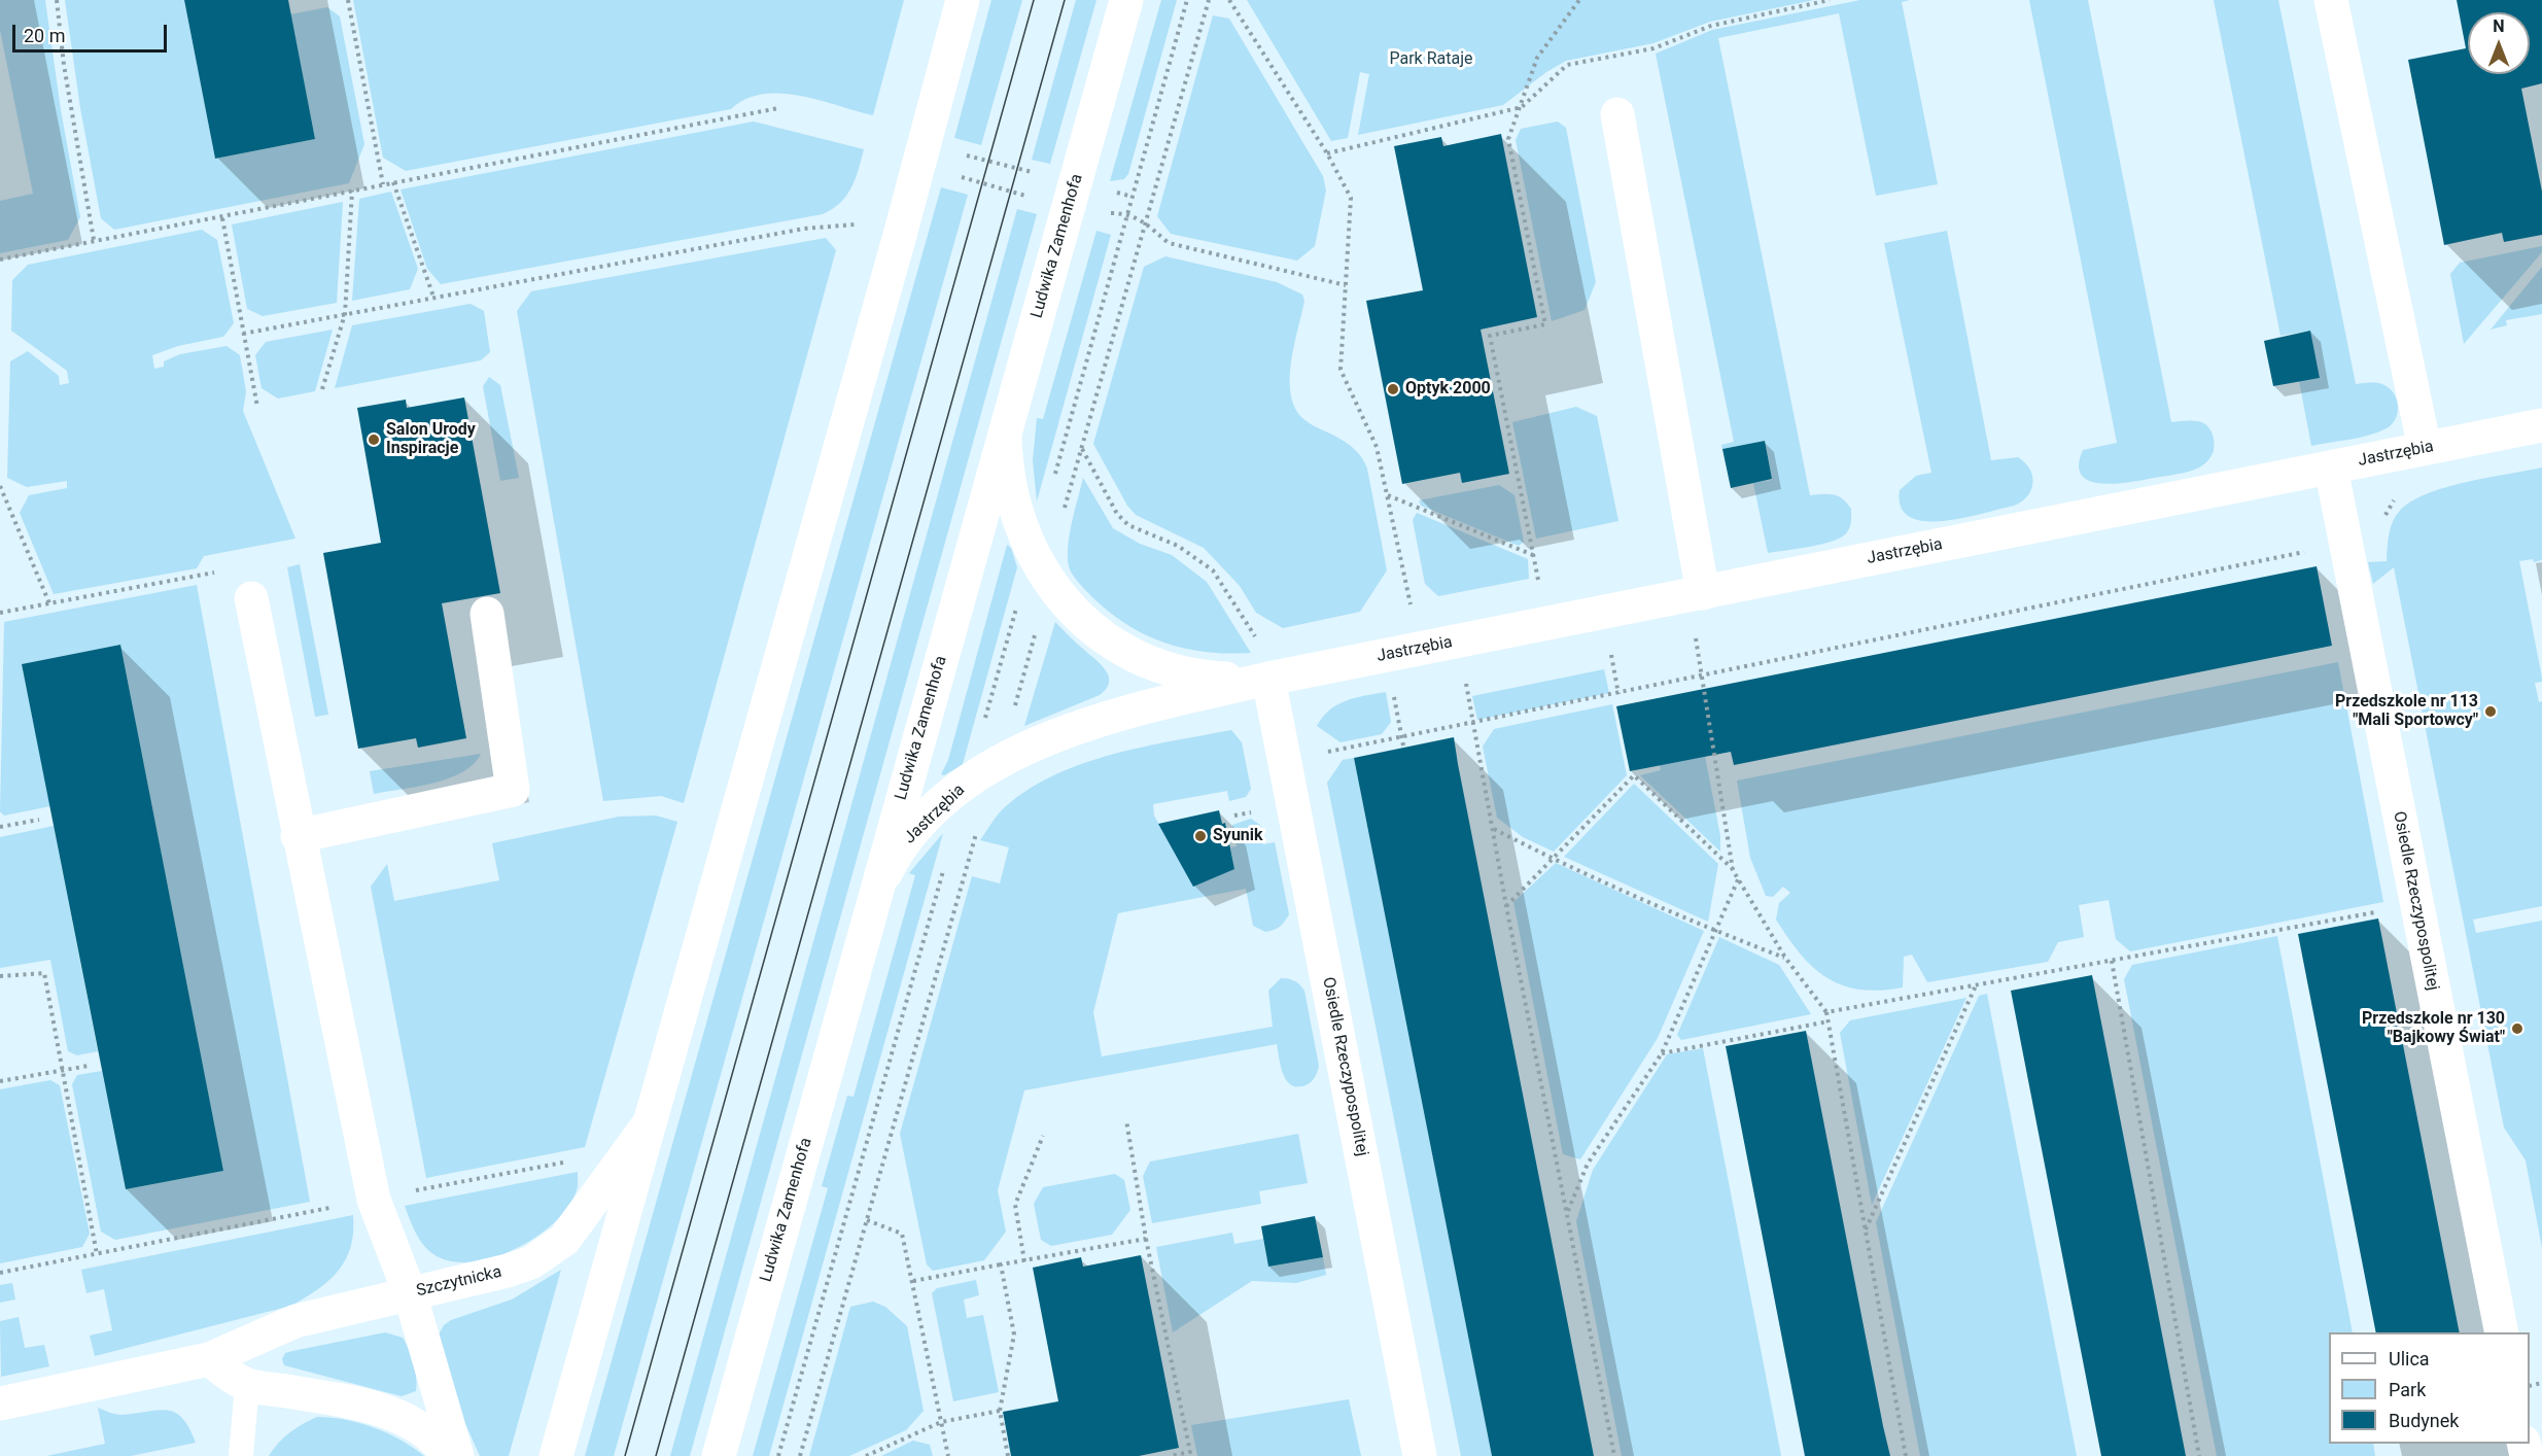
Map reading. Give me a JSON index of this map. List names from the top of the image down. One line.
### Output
{"streets":{"street":["Ludwika Zamenhofa","Jastrzębia","Osiedle Rzeczypospolitej","Szczytnicka"]},"crossings":[["Ludwika Zamenhofa","Jastrzębia"],["Jastrzębia","Osiedle Rzeczypospolitej"]],"parks":["Park Rataje"],"places":["Optyk 2000","Salon Urody Inspiracje","Przedszkole nr 113 \"Mali Sportowcy\"","Syunik","Przedszkole nr 130 \"Bajkowy Świat\""],"legend":["Ulica","Park","Budynek"],"scale_bar":"20 m","north":"top"}
